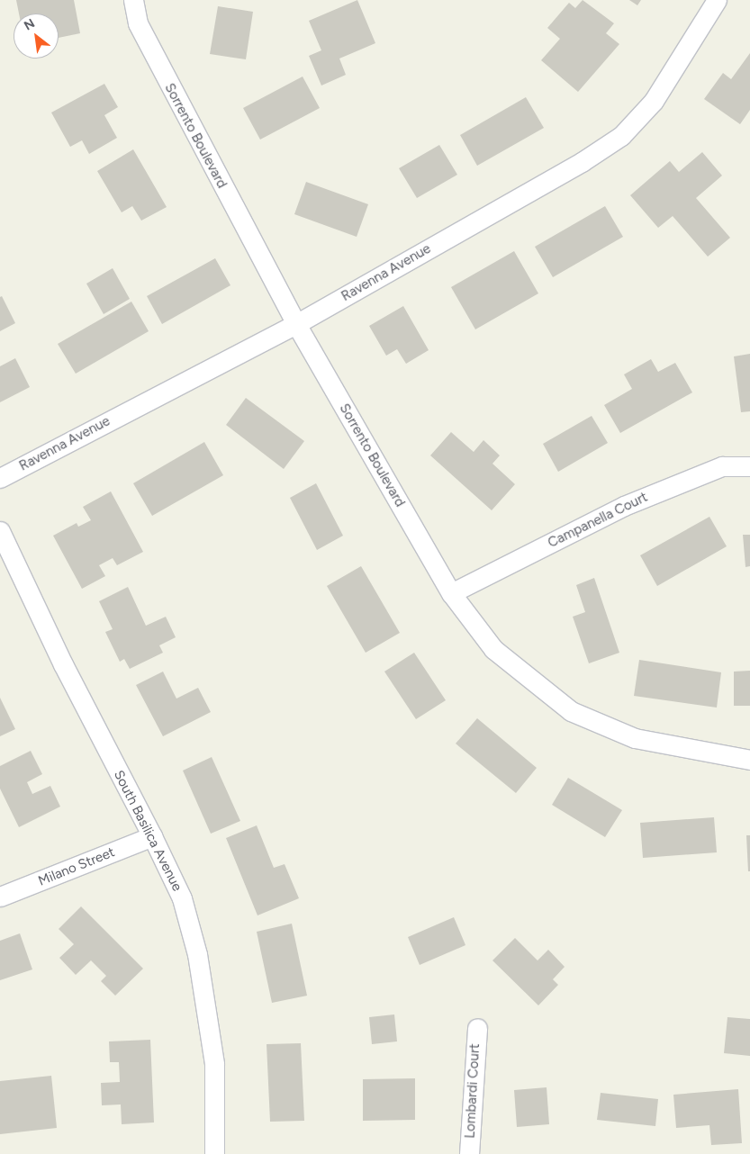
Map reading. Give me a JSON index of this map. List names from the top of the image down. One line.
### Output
{"streets":{"street":["Sorrento Boulevard","Ravenna Avenue","Campanella Court","South Basilica Avenue","Milano Street","Lombardi Court"]},"crossings":[["Sorrento Boulevard","Ravenna Avenue"],["Sorrento Boulevard","Campanella Court"],["South Basilica Avenue","Milano Street"]],"north":"top left"}
